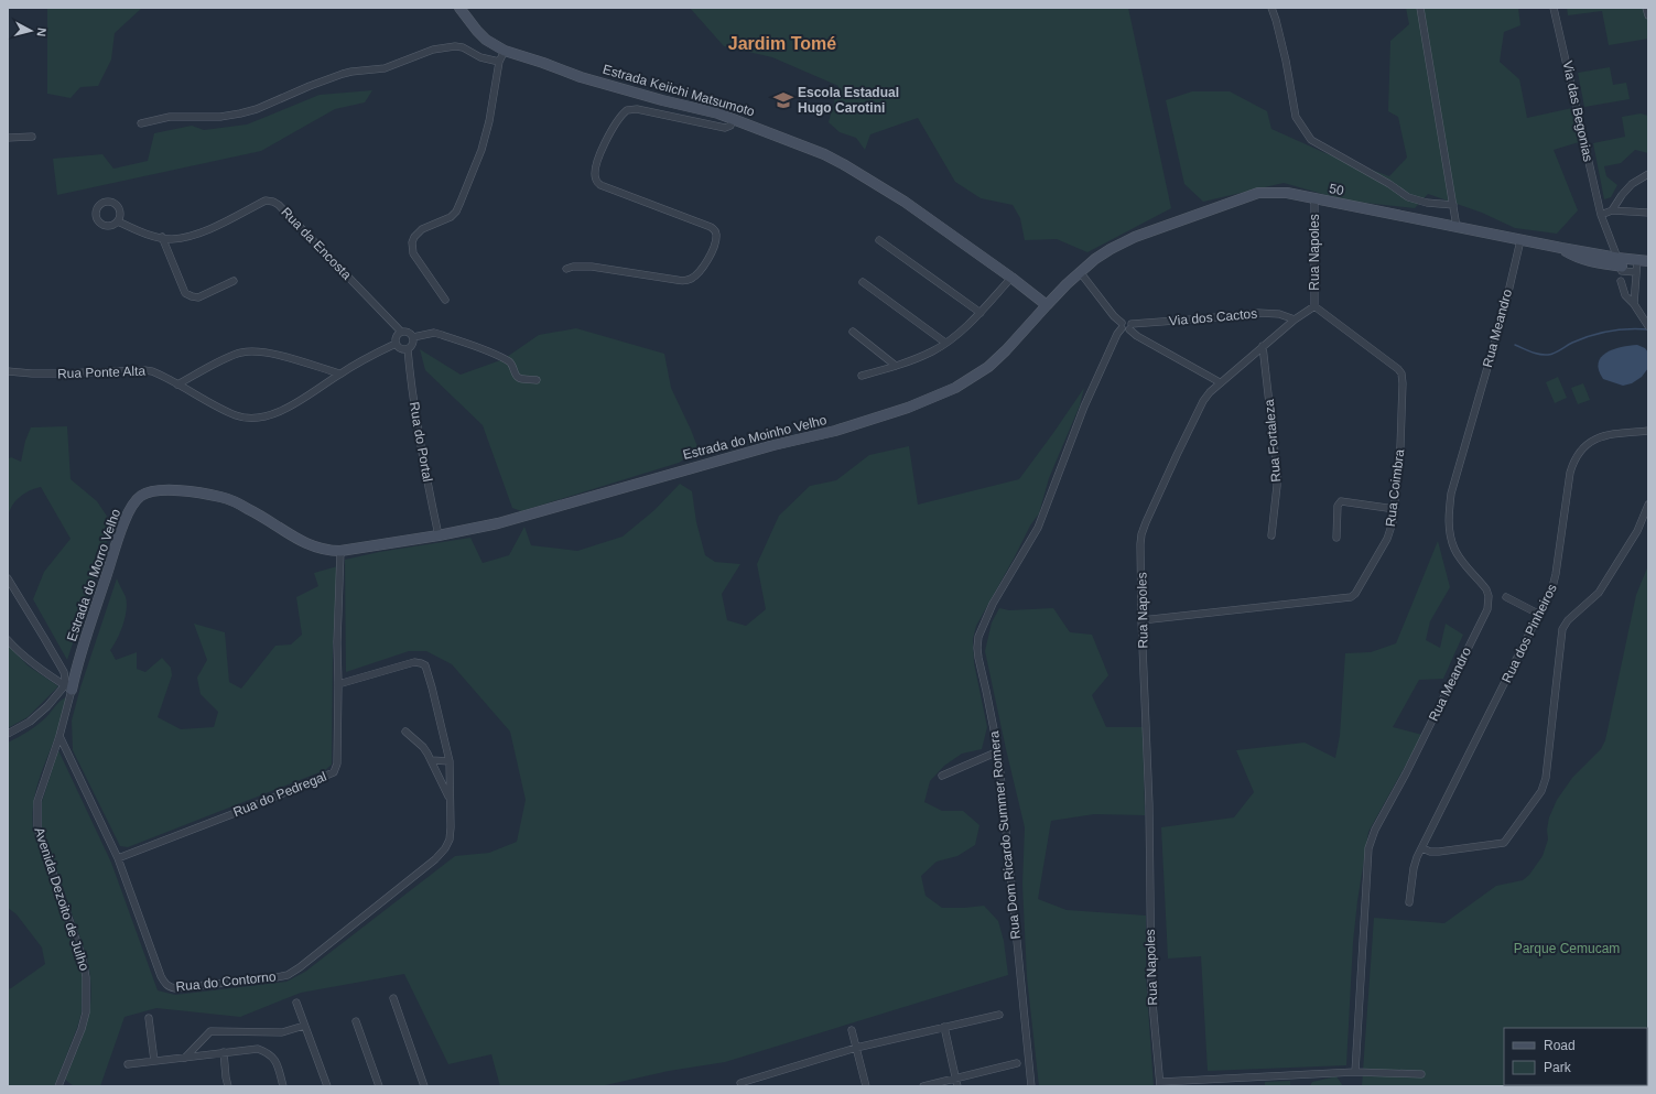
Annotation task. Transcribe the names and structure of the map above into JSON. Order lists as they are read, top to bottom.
{
  "streets": {
    "main road": [
      "Estrada Keiichi Matsumoto",
      "50",
      "Estrada do Moinho Velho",
      "Estrada do Morro Velho"
    ],
    "street": [
      "Via das Begonias",
      "Rua da Encosta",
      "Rua Napoles",
      "Via dos Cactos",
      "Rua Meandro",
      "Rua Ponte Alta",
      "Rua Fortaleza",
      "Rua do Portal",
      "Rua Coimbra",
      "Rua dos Pinheiros",
      "Rua do Pedregal",
      "Rua Dom Ricardo Summer Romera",
      "Avenida Dezoito de Julho",
      "Rua do Contorno"
    ]
  },
  "crossings": [
    ["Estrada Keiichi Matsumoto", "50"],
    ["Estrada Keiichi Matsumoto", "Estrada do Moinho Velho"],
    ["Via das Begonias", "50"],
    ["50", "Rua Napoles"],
    ["50", "Rua Meandro"],
    ["50", "Estrada do Moinho Velho"],
    ["Rua da Encosta", "Rua Ponte Alta"],
    ["Rua da Encosta", "Rua do Portal"],
    ["Rua Napoles", "Via dos Cactos"],
    ["Rua Napoles", "Rua Fortaleza"],
    ["Rua Napoles", "Rua Coimbra"],
    ["Via dos Cactos", "Rua Dom Ricardo Summer Romera"],
    ["Rua Ponte Alta", "Rua do Portal"],
    ["Estrada do Moinho Velho", "Rua do Portal"],
    ["Estrada do Moinho Velho", "Estrada do Morro Velho"],
    ["Rua do Portal", "Estrada do Morro Velho"],
    ["Estrada do Morro Velho", "Rua do Pedregal"],
    ["Rua do Pedregal", "Rua do Contorno"],
    ["Avenida Dezoito de Julho", "Rua do Contorno"]
  ],
  "districts": ["Jardim Tomé"],
  "parks": ["Parque Cemucam"],
  "places": {
    "school or university": ["Escola Estadual Hugo Carotini"]
  },
  "legend": ["Road", "Park"],
  "north": "right"
}
